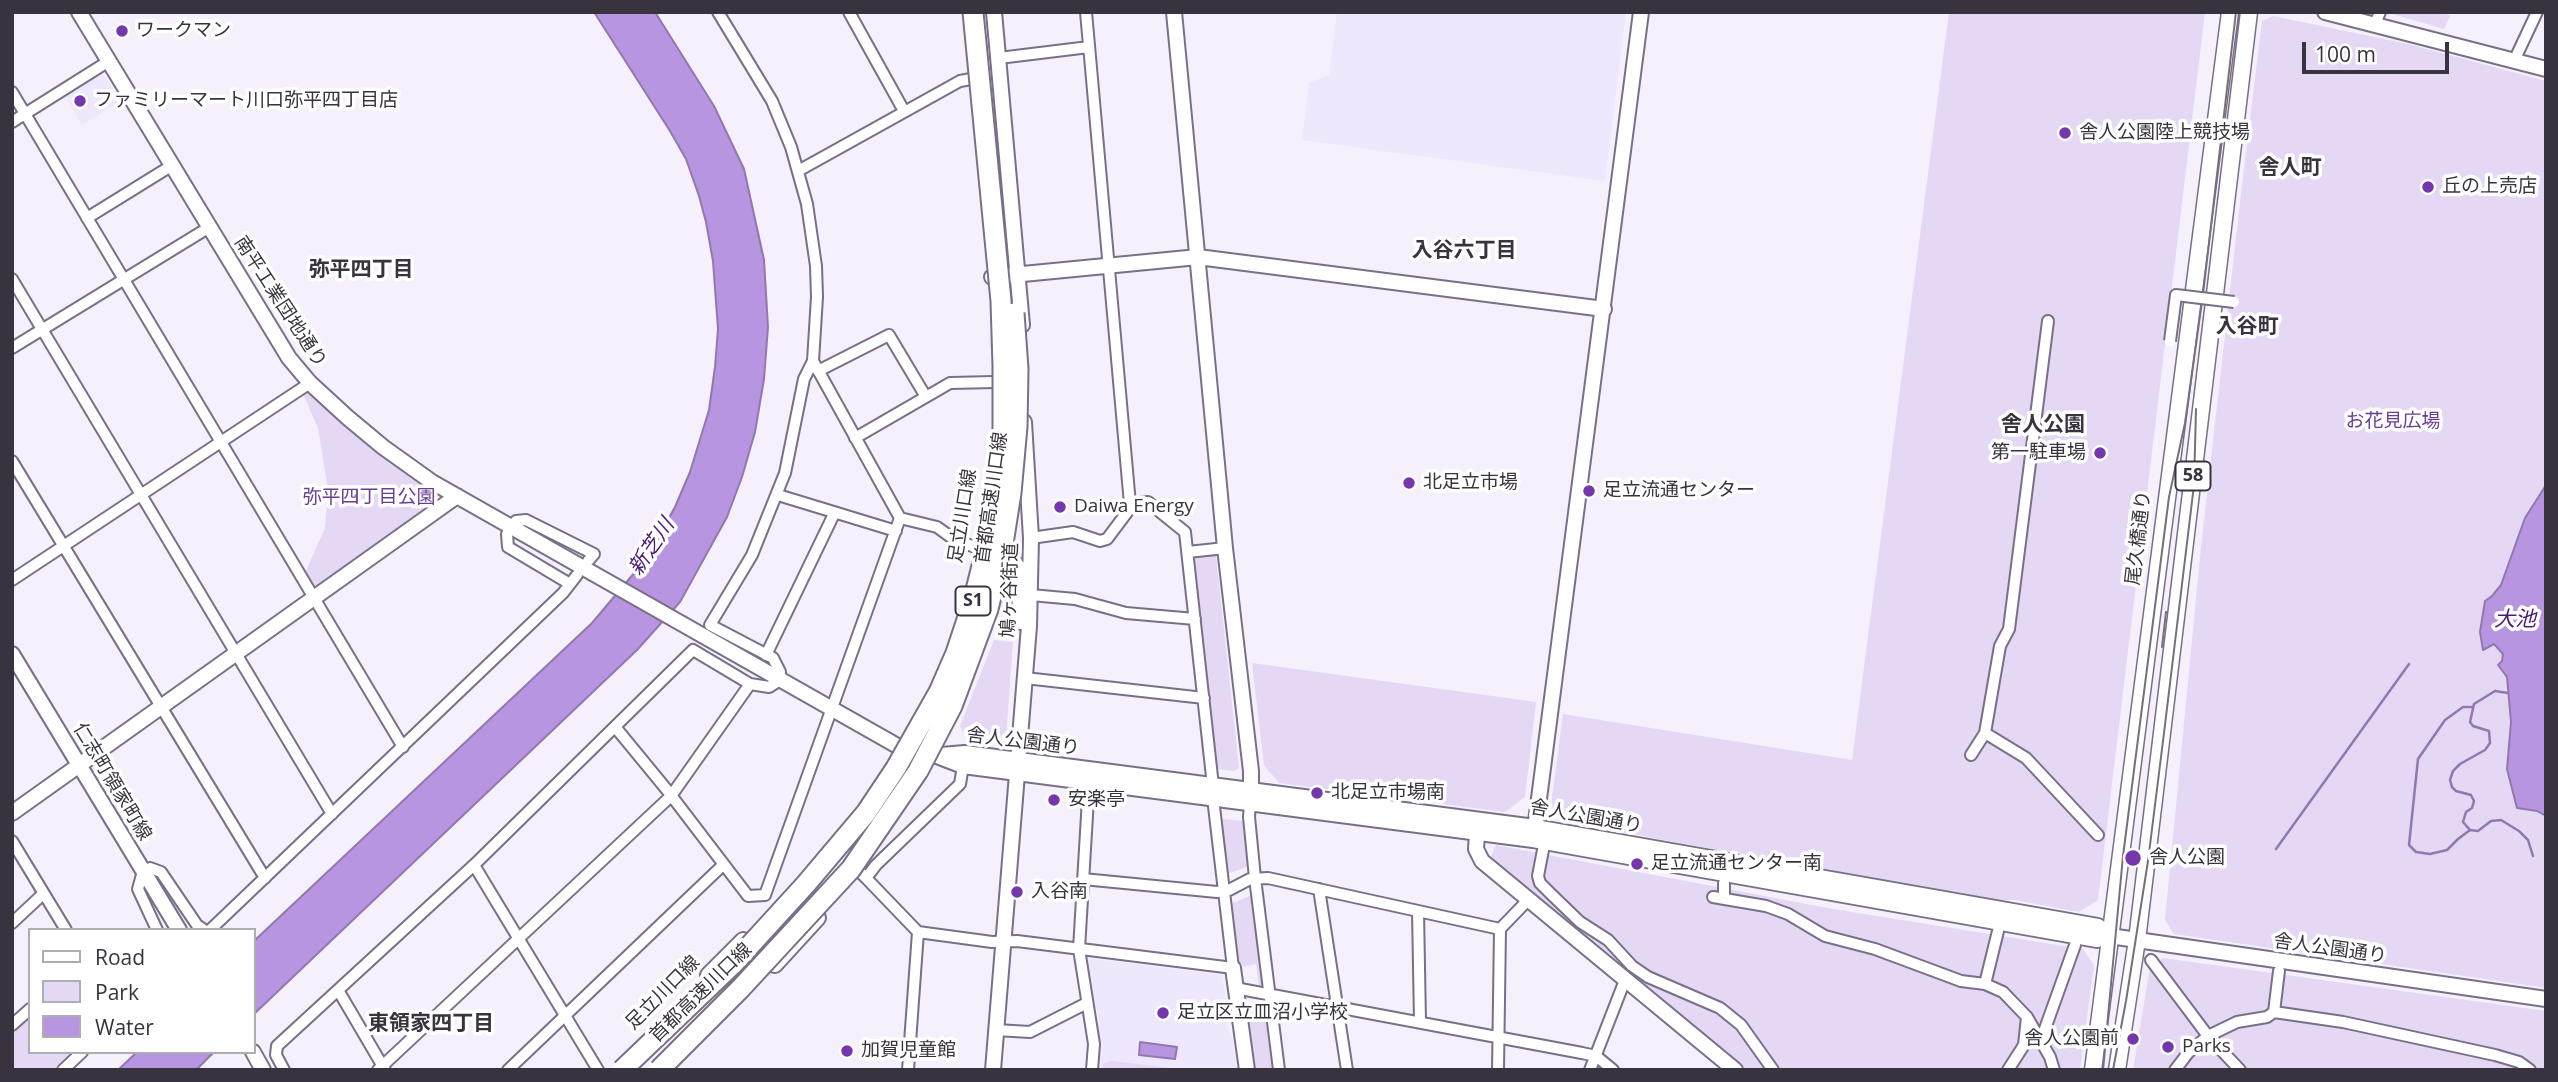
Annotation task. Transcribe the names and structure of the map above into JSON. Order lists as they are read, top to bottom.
{
  "streets": {
    "highway": ["首都高速川口線", "S1"],
    "main road": ["58", "尾久橋通り"],
    "street": [
      "南平工業団地通り",
      "足立川口線",
      "鳩ヶ谷街道",
      "舎人公園通り",
      "仁志町領家町線"
    ]
  },
  "crossings": [
    ["58", "舎人公園通り"],
    ["足立川口線", "鳩ヶ谷街道"],
    ["尾久橋通り", "舎人公園通り"],
    ["鳩ヶ谷街道", "舎人公園通り"]
  ],
  "districts": [
    "舎人町",
    "入谷六丁目",
    "弥平四丁目",
    "入谷町",
    "舎人公園",
    "東領家四丁目"
  ],
  "water": ["新芝川", "大池"],
  "parks": ["お花見広場", "弥平四丁目公園"],
  "places": [
    "ワークマン",
    "ファミリーマート川口弥平四丁目店",
    "舎人公園陸上競技場",
    "丘の上売店",
    "第一駐車場",
    "北足立市場",
    "足立流通センター",
    "Daiwa Energy",
    "北足立市場南",
    "安楽亭",
    "舎人公園",
    "足立流通センター南",
    "入谷南",
    "足立区立皿沼小学校",
    "舎人公園前",
    "Parks",
    "加賀児童館"
  ],
  "legend": ["Road", "Park", "Water"],
  "scale_bar": "100 m"
}
